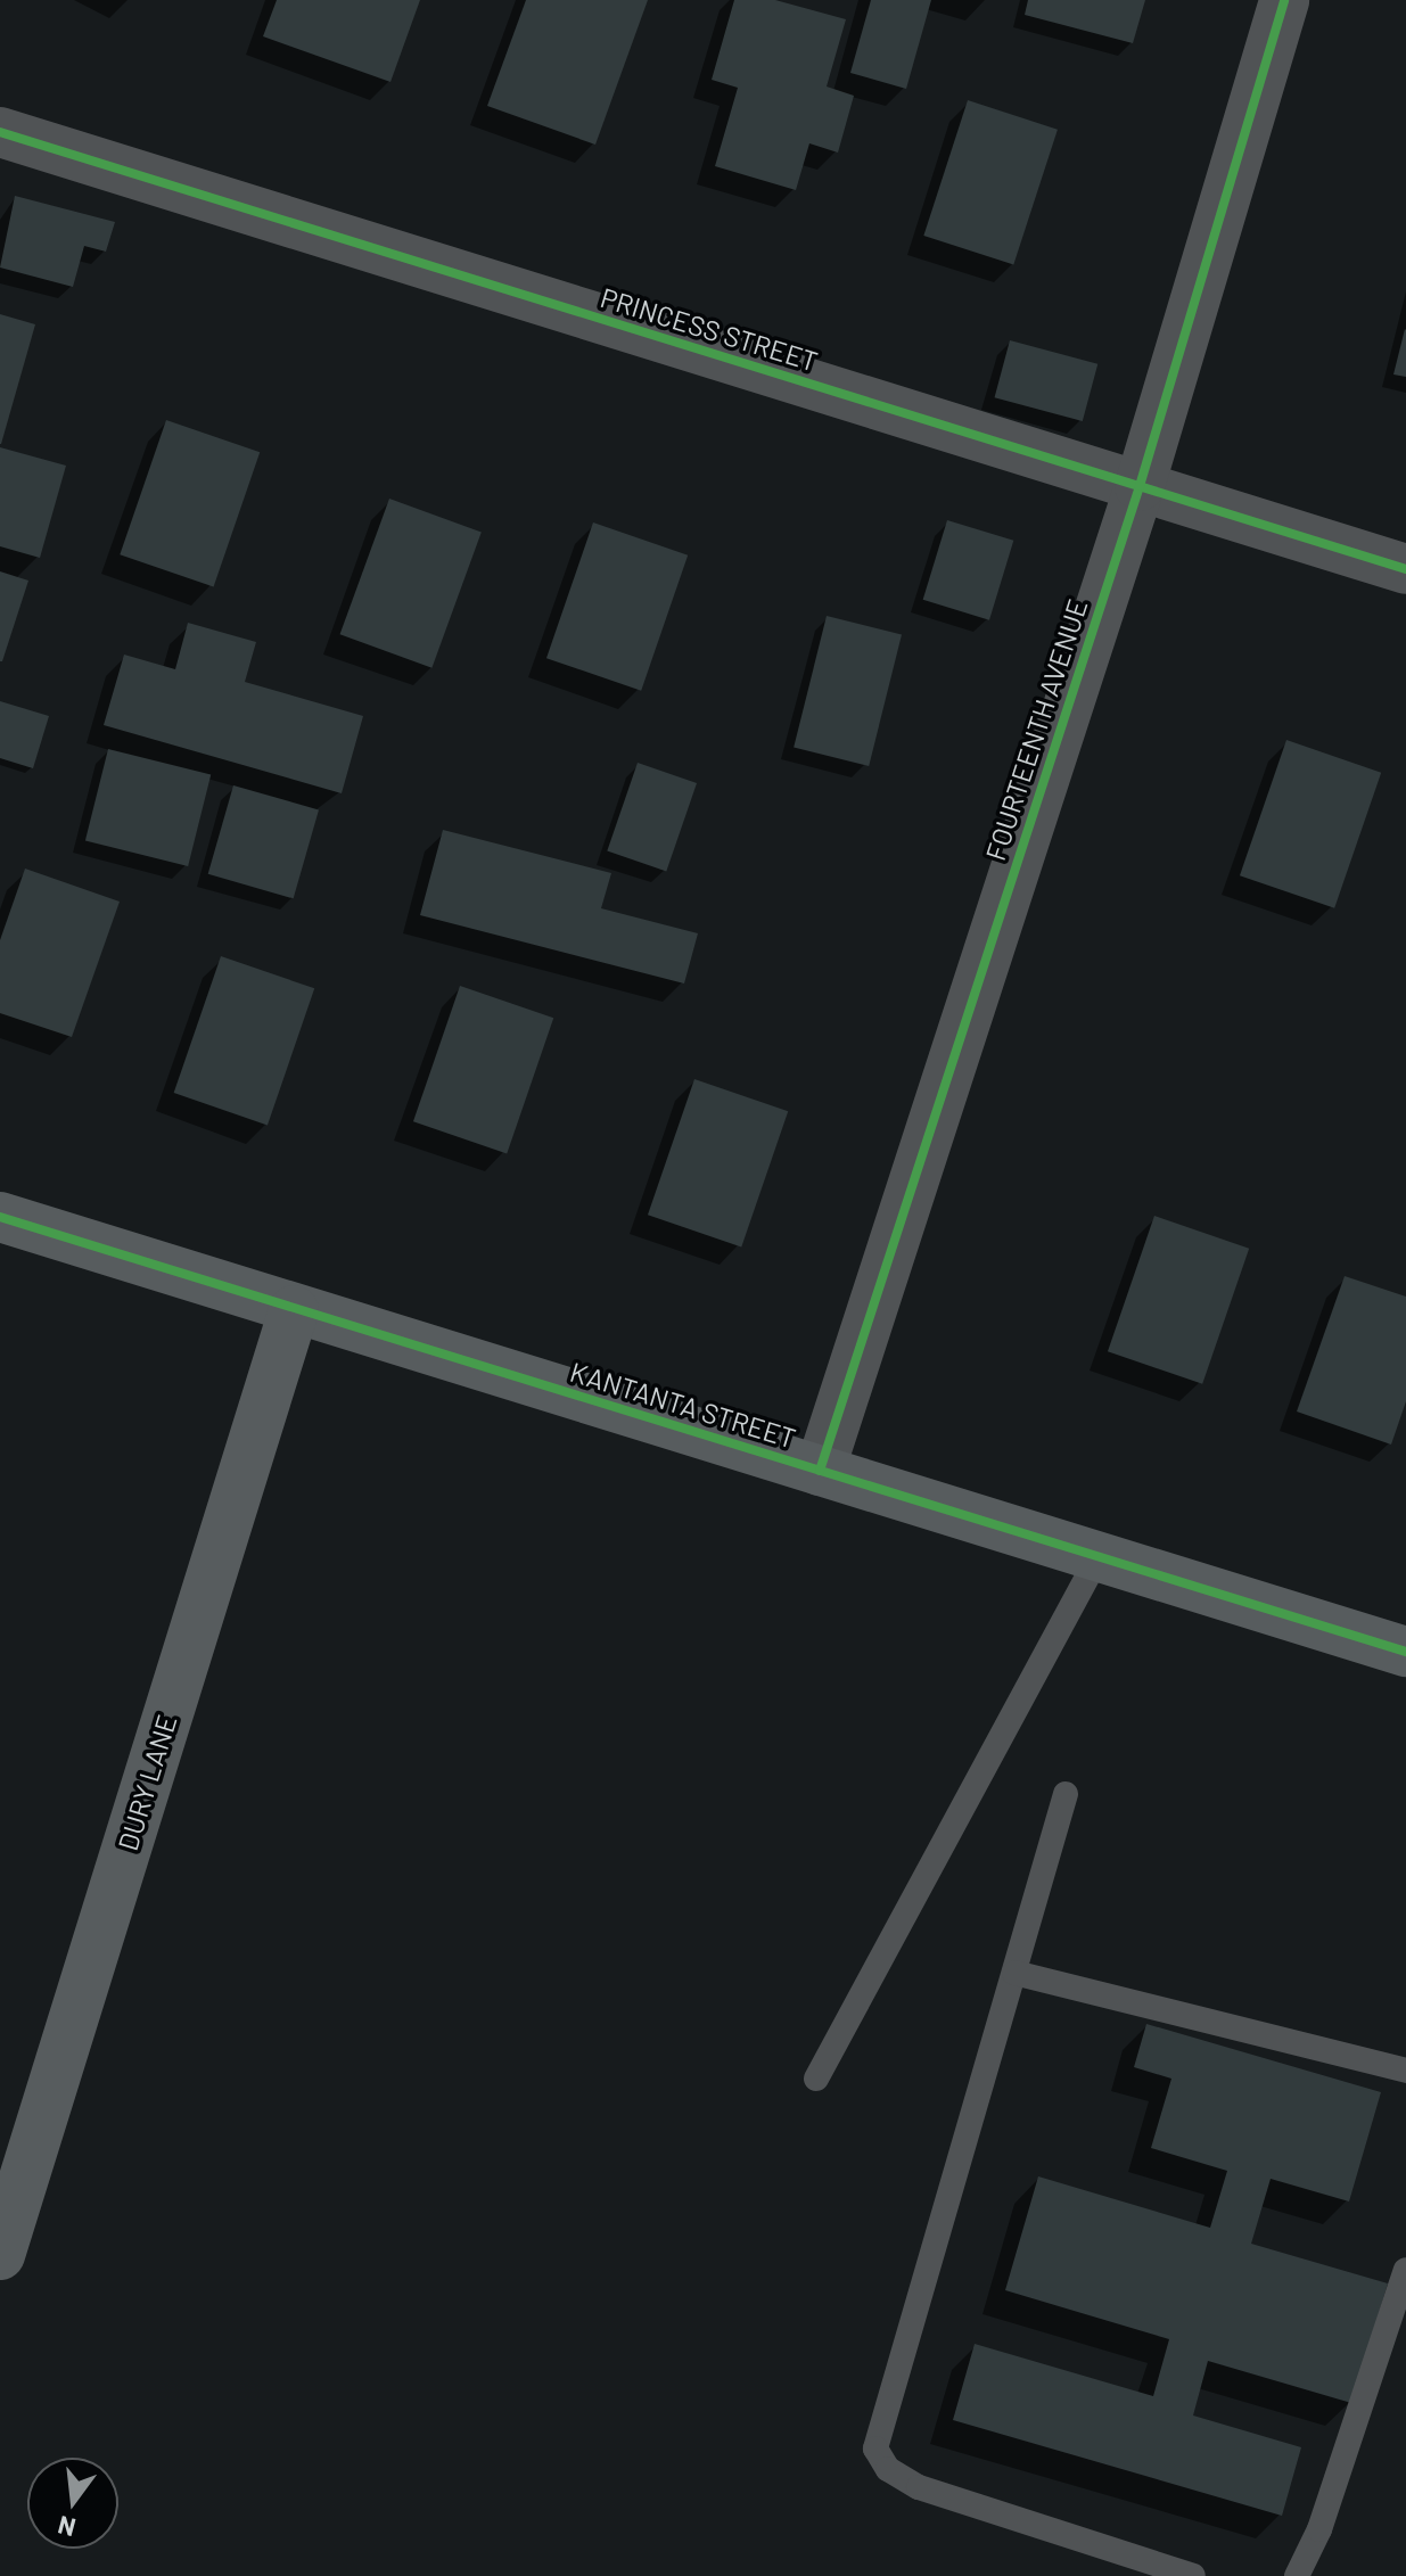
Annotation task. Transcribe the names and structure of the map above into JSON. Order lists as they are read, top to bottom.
{
  "streets": {
    "street": [
      "PRINCESS STREET",
      "FOURTEENTH AVENUE",
      "KANTANTA STREET",
      "DURY LANE"
    ]
  },
  "crossings": [
    ["PRINCESS STREET", "FOURTEENTH AVENUE"],
    ["FOURTEENTH AVENUE", "KANTANTA STREET"],
    ["KANTANTA STREET", "DURY LANE"]
  ],
  "north": "bottom"
}
